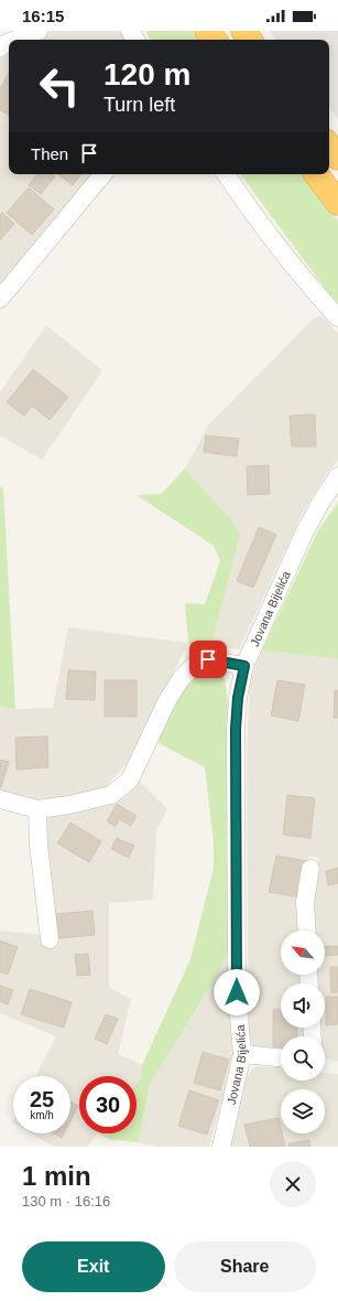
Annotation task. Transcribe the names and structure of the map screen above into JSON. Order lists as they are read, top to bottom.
{
  "streets": {
    "street": ["Jovana Bijelića"]
  },
  "north": "top left",
  "page": {
    "status": "16:15",
    "turn": ["120 m", "Turn left"],
    "then": "Then",
    "speed": "25 km/h",
    "limit": "30",
    "heading": ["1 min", "130 m · 16:16"],
    "buttons": ["Exit", "Share"]
  }
}
